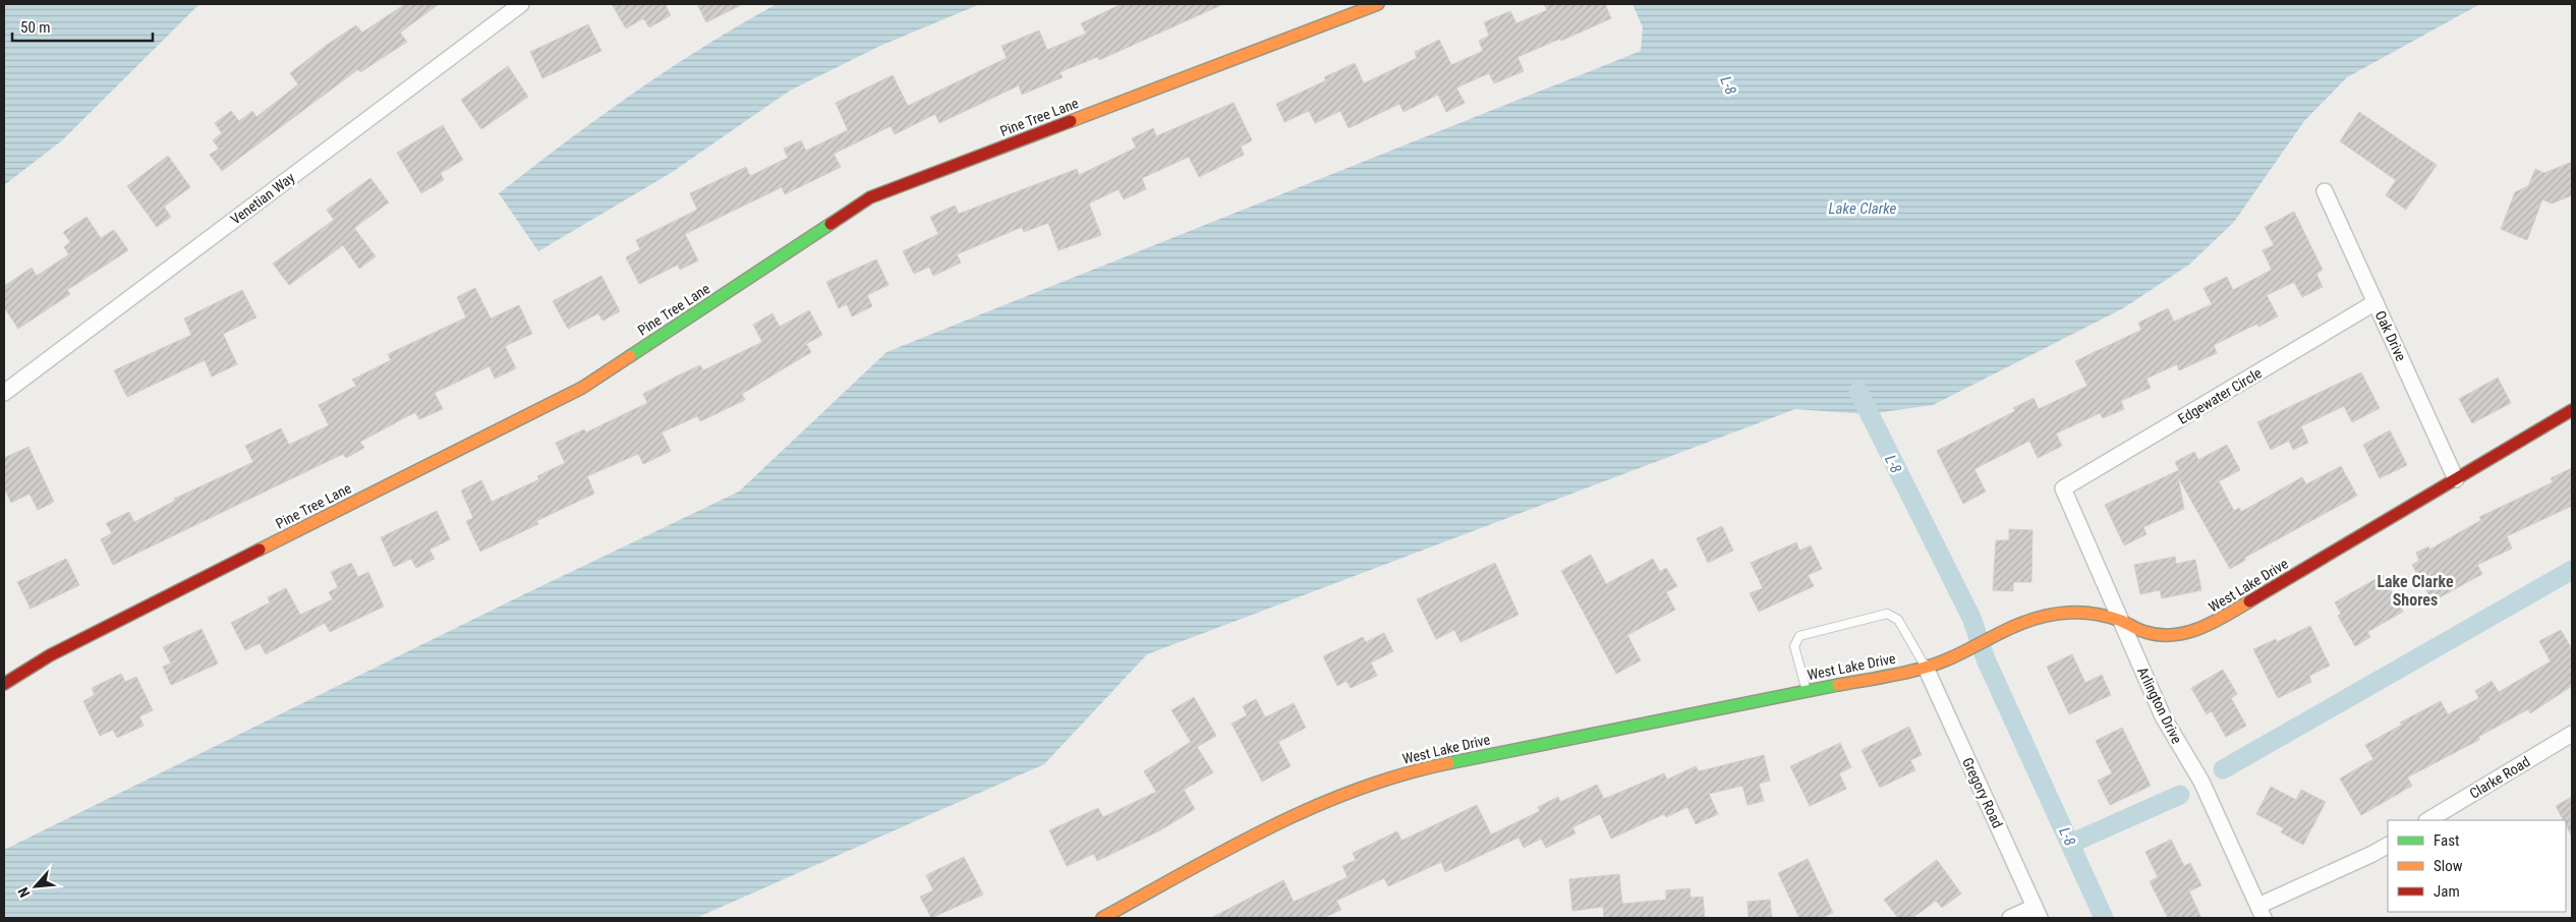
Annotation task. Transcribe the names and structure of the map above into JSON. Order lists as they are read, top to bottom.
{
  "streets": {
    "street": [
      "Pine Tree Lane",
      "Venetian Way",
      "Oak Drive",
      "Edgewater Circle",
      "West Lake Drive",
      "Arlington Drive",
      "Clarke Road",
      "Gregory Road"
    ]
  },
  "crossings": [
    ["Oak Drive", "Edgewater Circle"],
    ["Oak Drive", "West Lake Drive"],
    ["Edgewater Circle", "Arlington Drive"],
    ["West Lake Drive", "Arlington Drive"],
    ["West Lake Drive", "Gregory Road"]
  ],
  "districts": ["Lake Clarke Shores"],
  "water": ["L-8", "Lake Clarke"],
  "legend": ["Fast", "Slow", "Jam"],
  "scale_bar": "50 m",
  "north": "bottom left"
}
